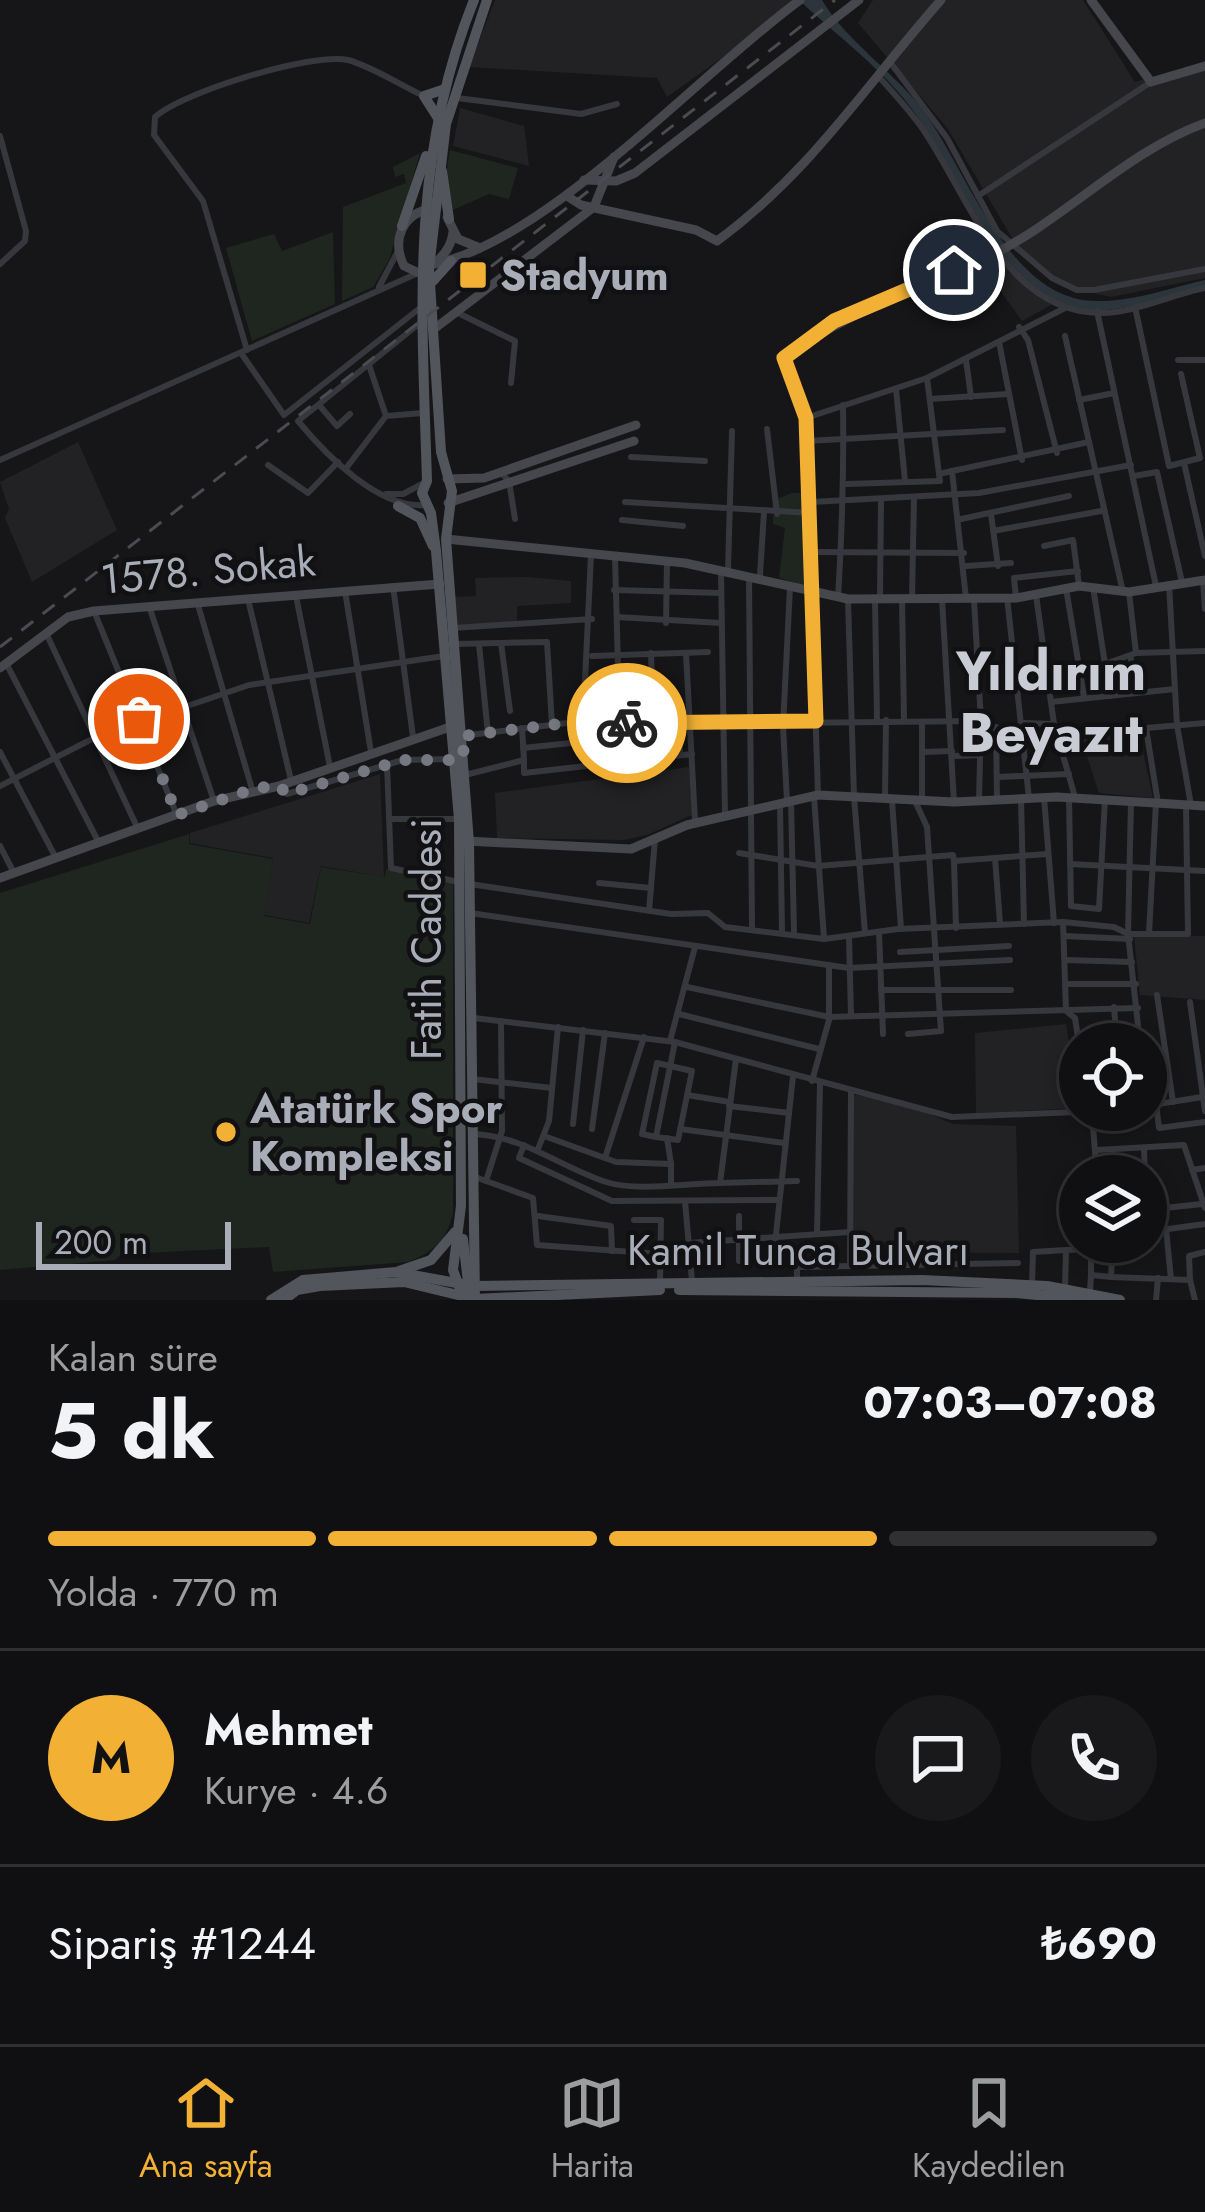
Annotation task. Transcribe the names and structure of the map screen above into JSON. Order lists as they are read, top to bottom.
{
  "streets": {
    "main road": ["1578. Sokak", "Fatih Caddesi", "Kamil Tunca Bulvarı"]
  },
  "crossings": [
    ["1578. Sokak", "Fatih Caddesi"],
    ["Fatih Caddesi", "Kamil Tunca Bulvarı"]
  ],
  "districts": ["Yıldırım Beyazıt"],
  "places": {
    "transit": ["Stadyum"],
    "other": ["Atatürk Spor Kompleksi"]
  },
  "scale_bar": "200 m",
  "page": {
    "scale": "200 m",
    "heading": ["5 dk", "Kalan süre", "07:03–07:08"],
    "panel": [
      "Mehmet",
      "Kurye · 4.6",
      "Sipariş #1244",
      "₺690"
    ],
    "bar": "Yolda · 770 m",
    "round": "M",
    "tabs": ["Ana sayfa", "Harita", "Kaydedilen"]
  }
}
